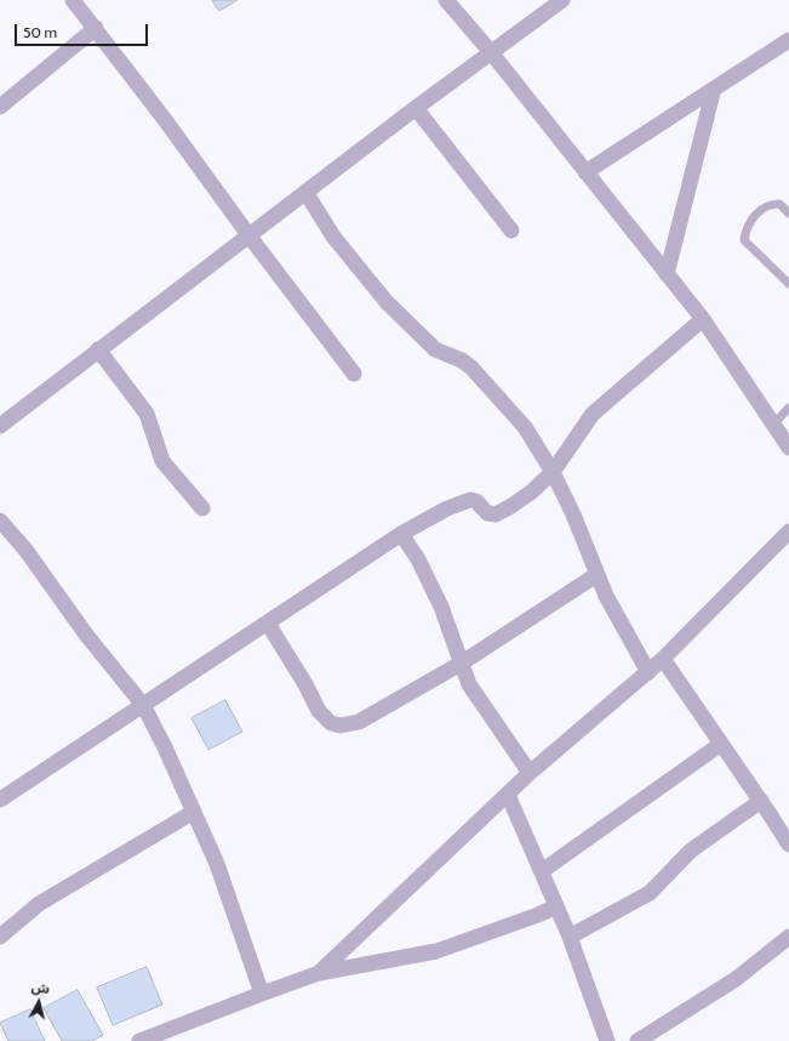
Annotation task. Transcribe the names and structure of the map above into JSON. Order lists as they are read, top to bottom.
{
  "scale_bar": "50 m",
  "north": "top"
}
